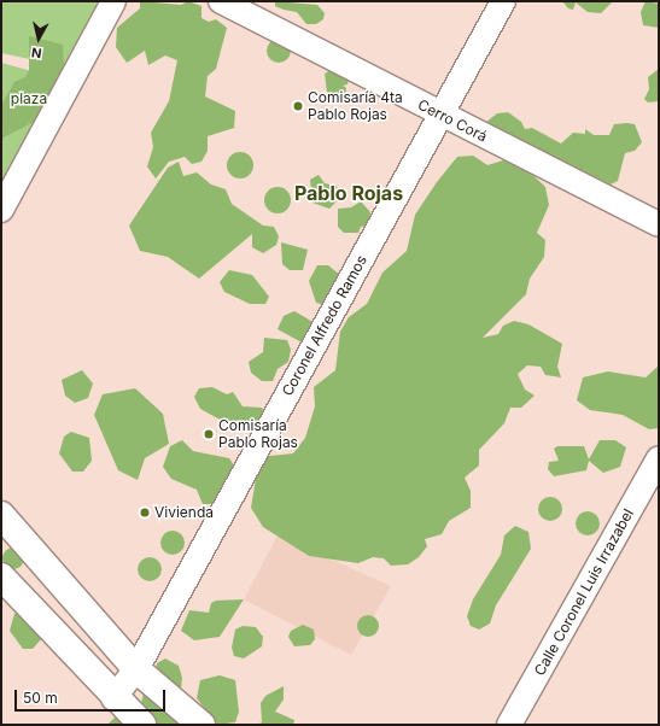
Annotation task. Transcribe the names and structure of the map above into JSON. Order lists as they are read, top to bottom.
{
  "streets": {
    "street": ["Cerro Corá", "Coronel Alfredo Ramos", "Calle Coronel Luis Irrazabel"]
  },
  "crossings": [
    ["Cerro Corá", "Coronel Alfredo Ramos"]
  ],
  "districts": ["Pablo Rojas"],
  "parks": ["plaza"],
  "places": ["Comisaría 4ta Pablo Rojas", "Comisaría Pablo Rojas", "Vivienda"],
  "scale_bar": "50 m",
  "north": "bottom"
}
